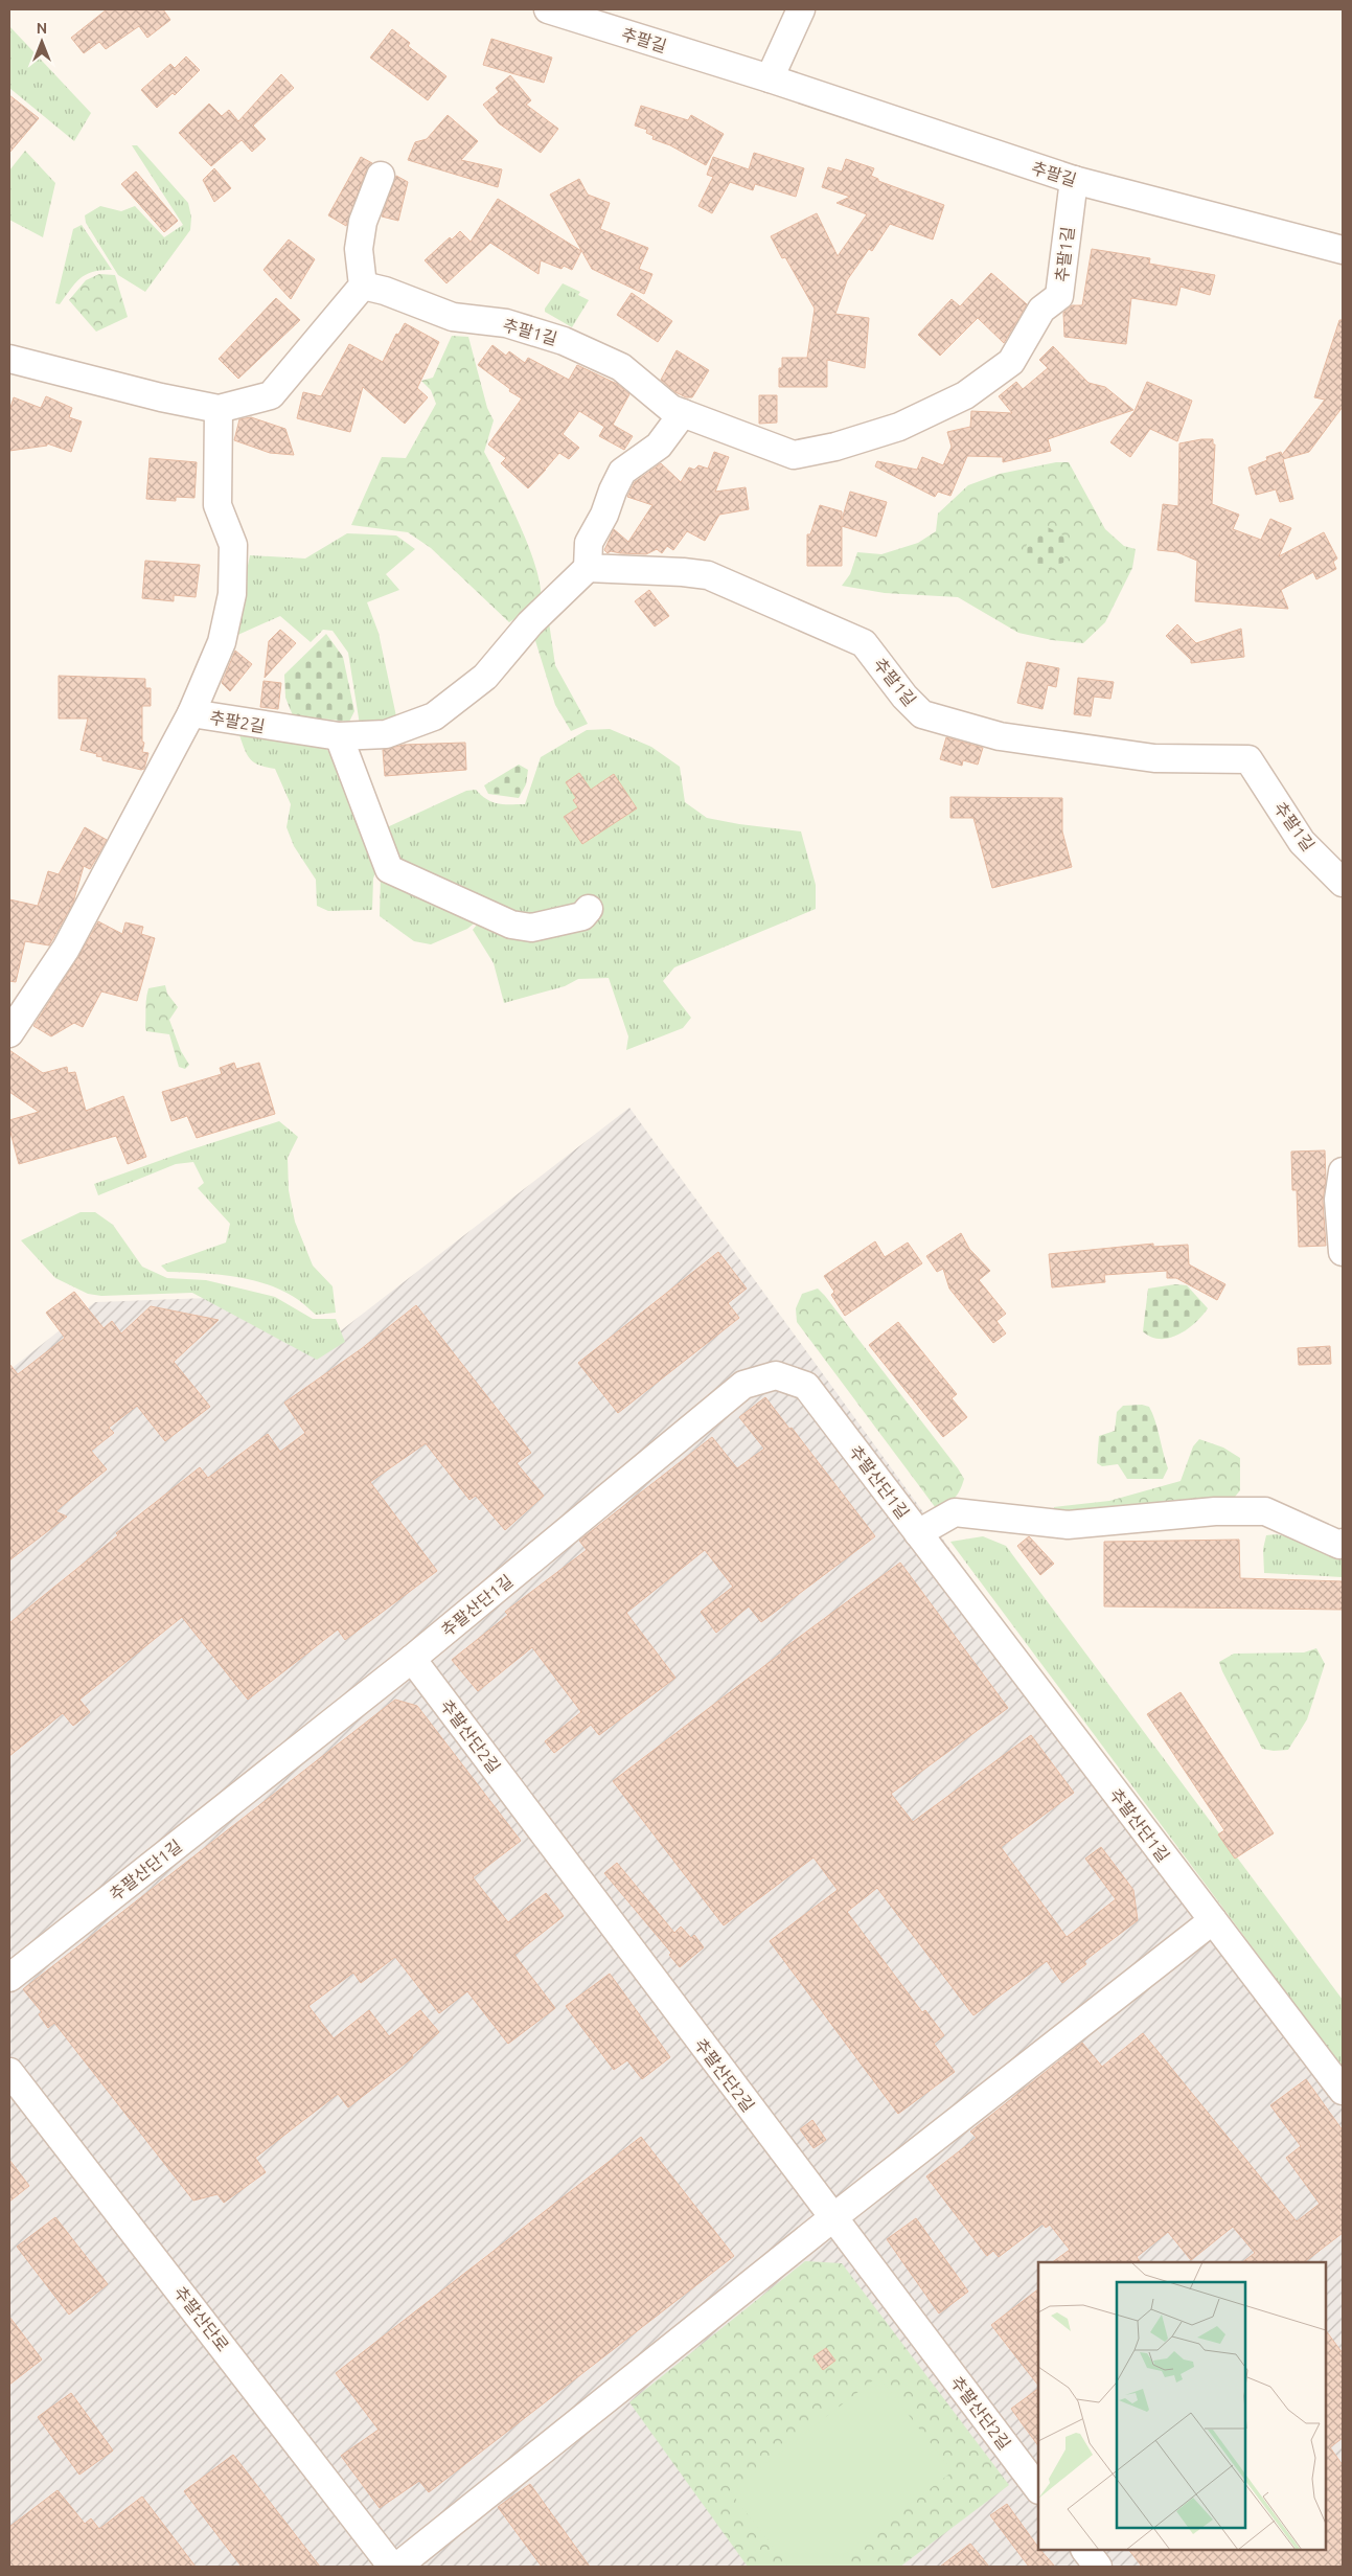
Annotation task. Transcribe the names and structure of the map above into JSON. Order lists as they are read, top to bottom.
{
  "streets": {
    "street": [
      "추팔길",
      "추팔1길",
      "추팔2길",
      "추팔산단1길",
      "추팔산단2길",
      "추팔산단로"
    ]
  },
  "crossings": [
    ["추팔길", "추팔1길"],
    ["추팔1길", "추팔2길"],
    ["추팔산단1길", "추팔산단2길"]
  ],
  "north": "top"
}
